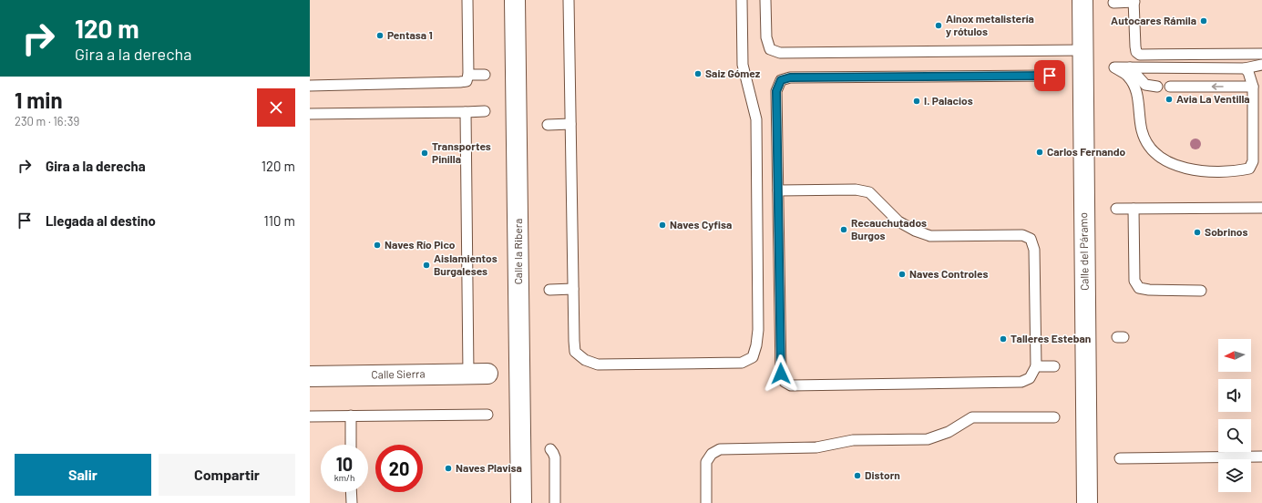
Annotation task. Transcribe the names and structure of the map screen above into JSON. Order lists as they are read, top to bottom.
{
  "streets": {
    "street": ["Calle la Ribera", "Calle del Páramo", "Calle Sierra"]
  },
  "places": [
    "Autocares Rámila",
    "Ainox metalistería y rótulos",
    "Pentasa 1",
    "Saiz Gómez",
    "Avia La Ventilla",
    "I. Palacios",
    "Carlos Fernando",
    "Transportes Pinilla",
    "Naves Cyfisa",
    "Recauchutados Burgos",
    "Sobrinos",
    "Naves Río Pico",
    "Aislamientos Burgaleses",
    "Naves Controles",
    "Talleres Esteban",
    "Naves Plavisa",
    "Distorn"
  ],
  "north": "left",
  "page": {
    "turn": ["120 m", "Gira a la derecha"],
    "heading": ["1 min", "230 m · 16:39"],
    "list": [
      {
        "name": "Gira a la derecha",
        "value": "120 m"
      },
      {
        "name": "Llegada al destino",
        "value": "110 m"
      }
    ],
    "speed": "10 km/h",
    "limit": "20",
    "buttons": ["Salir", "Compartir"]
  }
}
